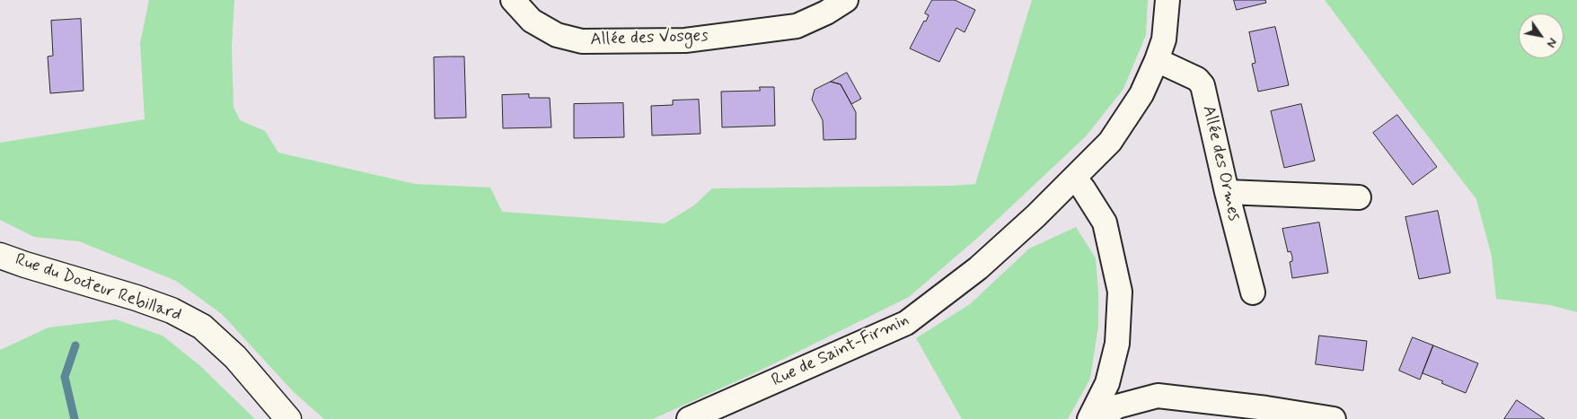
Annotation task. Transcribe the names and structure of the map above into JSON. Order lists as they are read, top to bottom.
{
  "streets": {
    "main road": ["Rue du Docteur Rebillard"],
    "street": ["Allée des Vosges", "Allée des Ormes", "Rue de Saint-Firmin"]
  },
  "crossings": [
    ["Allée des Ormes", "Rue de Saint-Firmin"]
  ],
  "north": "bottom right"
}
